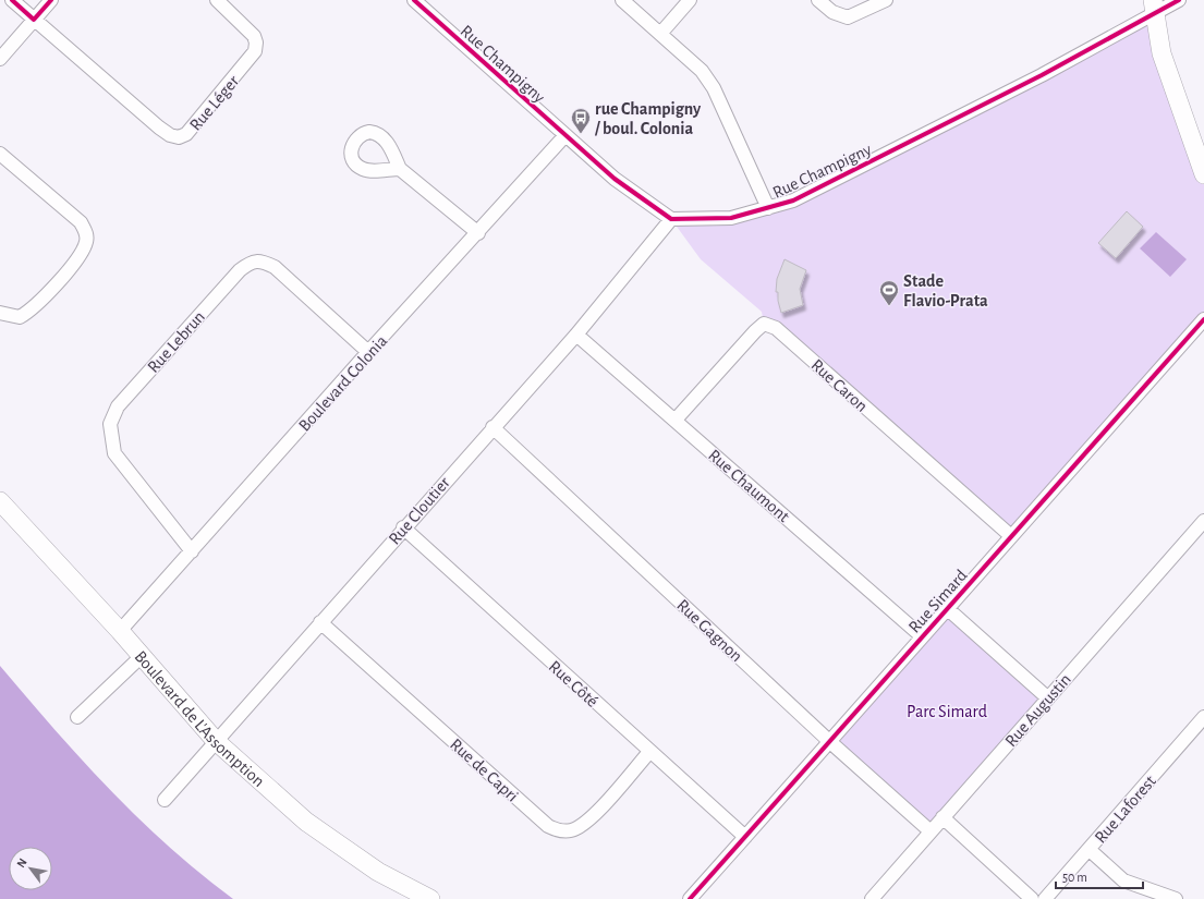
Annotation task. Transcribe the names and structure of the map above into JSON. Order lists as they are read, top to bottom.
{
  "streets": {
    "street": [
      "Rue Champigny",
      "Rue Léger",
      "Rue Lebrun",
      "Boulevard Colonia",
      "Rue Caron",
      "Rue Chaumont",
      "Rue Cloutier",
      "Rue Simard",
      "Rue Gagnon",
      "Rue Côté",
      "Rue Augustin",
      "Boulevard de L'Assomption",
      "Rue de Capri",
      "Rue Laforest"
    ]
  },
  "crossings": [
    ["Rue Champigny", "Boulevard Colonia"],
    ["Rue Champigny", "Rue Cloutier"],
    ["Rue Lebrun", "Boulevard Colonia"],
    ["Boulevard Colonia", "Boulevard de L'Assomption"],
    ["Rue Caron", "Rue Chaumont"],
    ["Rue Caron", "Rue Simard"],
    ["Rue Chaumont", "Rue Cloutier"],
    ["Rue Chaumont", "Rue Simard"],
    ["Rue Cloutier", "Rue Gagnon"],
    ["Rue Cloutier", "Rue Côté"],
    ["Rue Cloutier", "Boulevard de L'Assomption"],
    ["Rue Cloutier", "Rue de Capri"],
    ["Rue Simard", "Rue Gagnon"],
    ["Rue Simard", "Rue Côté"],
    ["Rue Gagnon", "Rue Augustin"],
    ["Rue Côté", "Rue de Capri"]
  ],
  "parks": ["Parc Simard"],
  "places": {
    "bus stop": ["rue Champigny / boul. Colonia"],
    "sports": ["Stade Flavio-Prata"]
  },
  "scale_bar": "50 m",
  "north": "top left"
}
